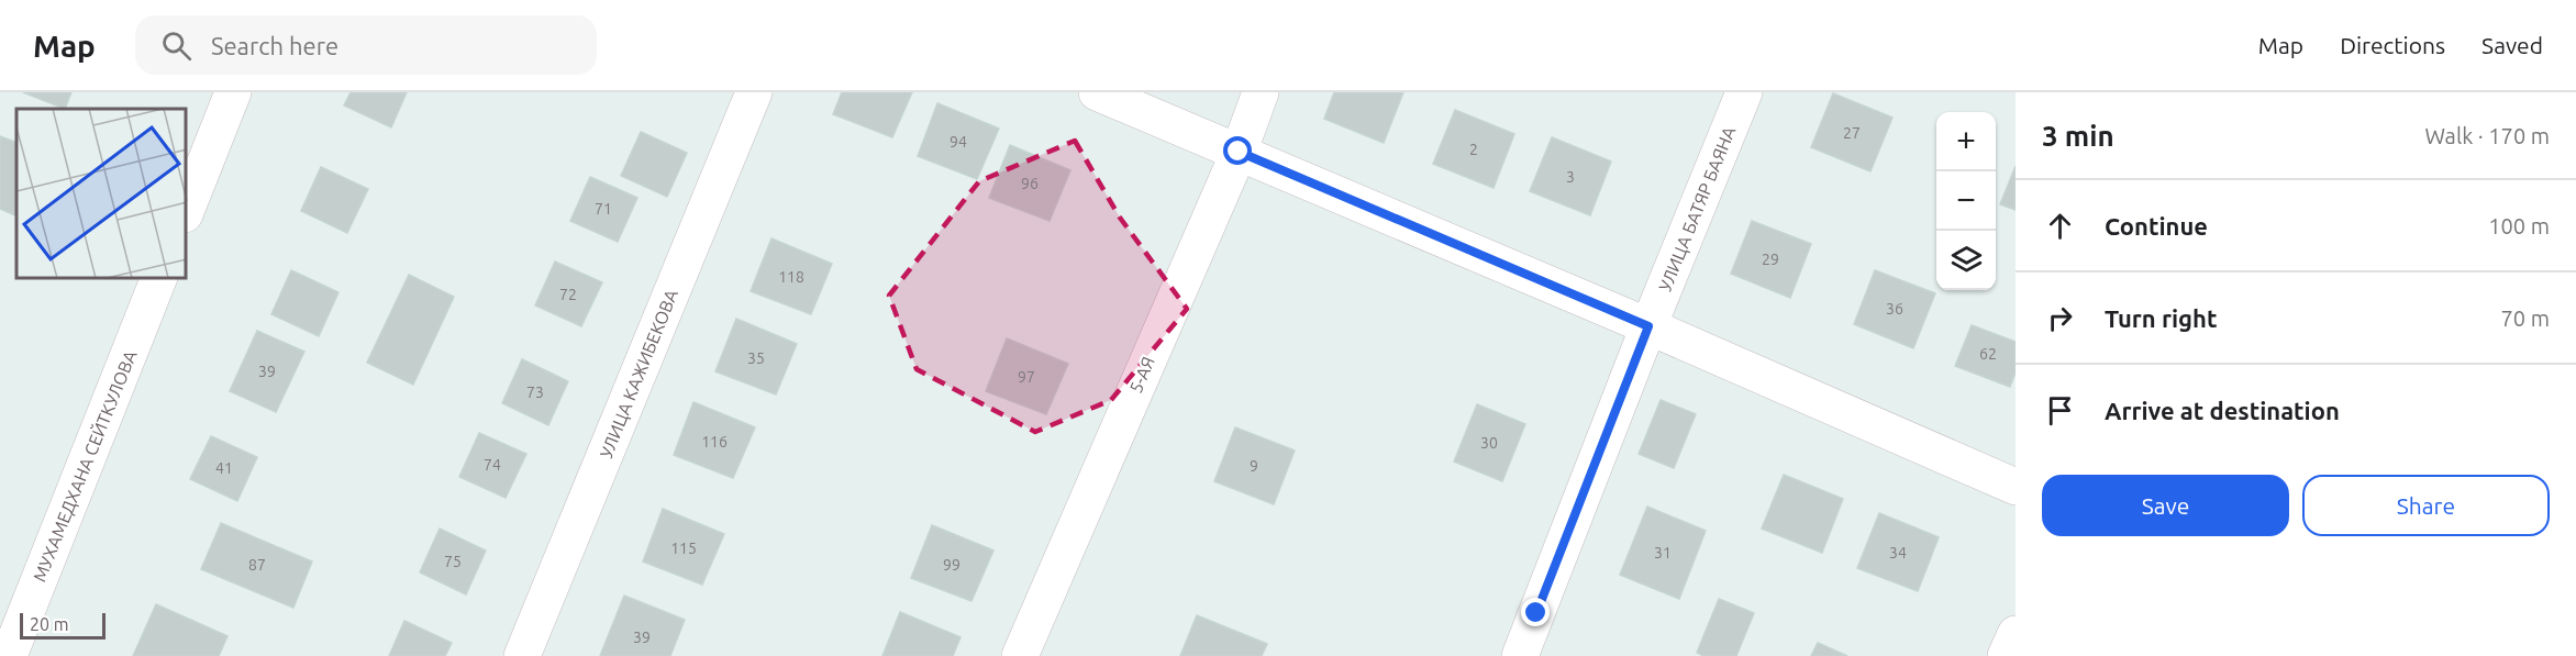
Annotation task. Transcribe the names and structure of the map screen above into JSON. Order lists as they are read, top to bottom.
{
  "streets": {
    "street": [
      "УЛИЦА БАТЯР БАЯНА",
      "УЛИЦА КАЖИБЕКОВА",
      "5-АЯ",
      "МУХАМЕДХАНА СЕЙТКУЛОВА"
    ]
  },
  "house_numbers": [
    "27",
    "94",
    "2",
    "3",
    "96",
    "71",
    "29",
    "118",
    "72",
    "36",
    "62",
    "35",
    "39",
    "97",
    "73",
    "116",
    "30",
    "74",
    "9",
    "41",
    "115",
    "31",
    "34",
    "75",
    "87",
    "99",
    "39"
  ],
  "scale_bar": "20 m",
  "page": {
    "header": "Map",
    "search": "Search here",
    "nav": ["Map", "Directions", "Saved"],
    "heading": ["3 min", "Walk · 170 m"],
    "map_buttons": ["+", "−"],
    "list": [
      ["Continue", "100 m"],
      ["Turn right", "70 m"],
      "Arrive at destination"
    ],
    "buttons": ["Save", "Share"],
    "scale": "20 m"
  }
}
